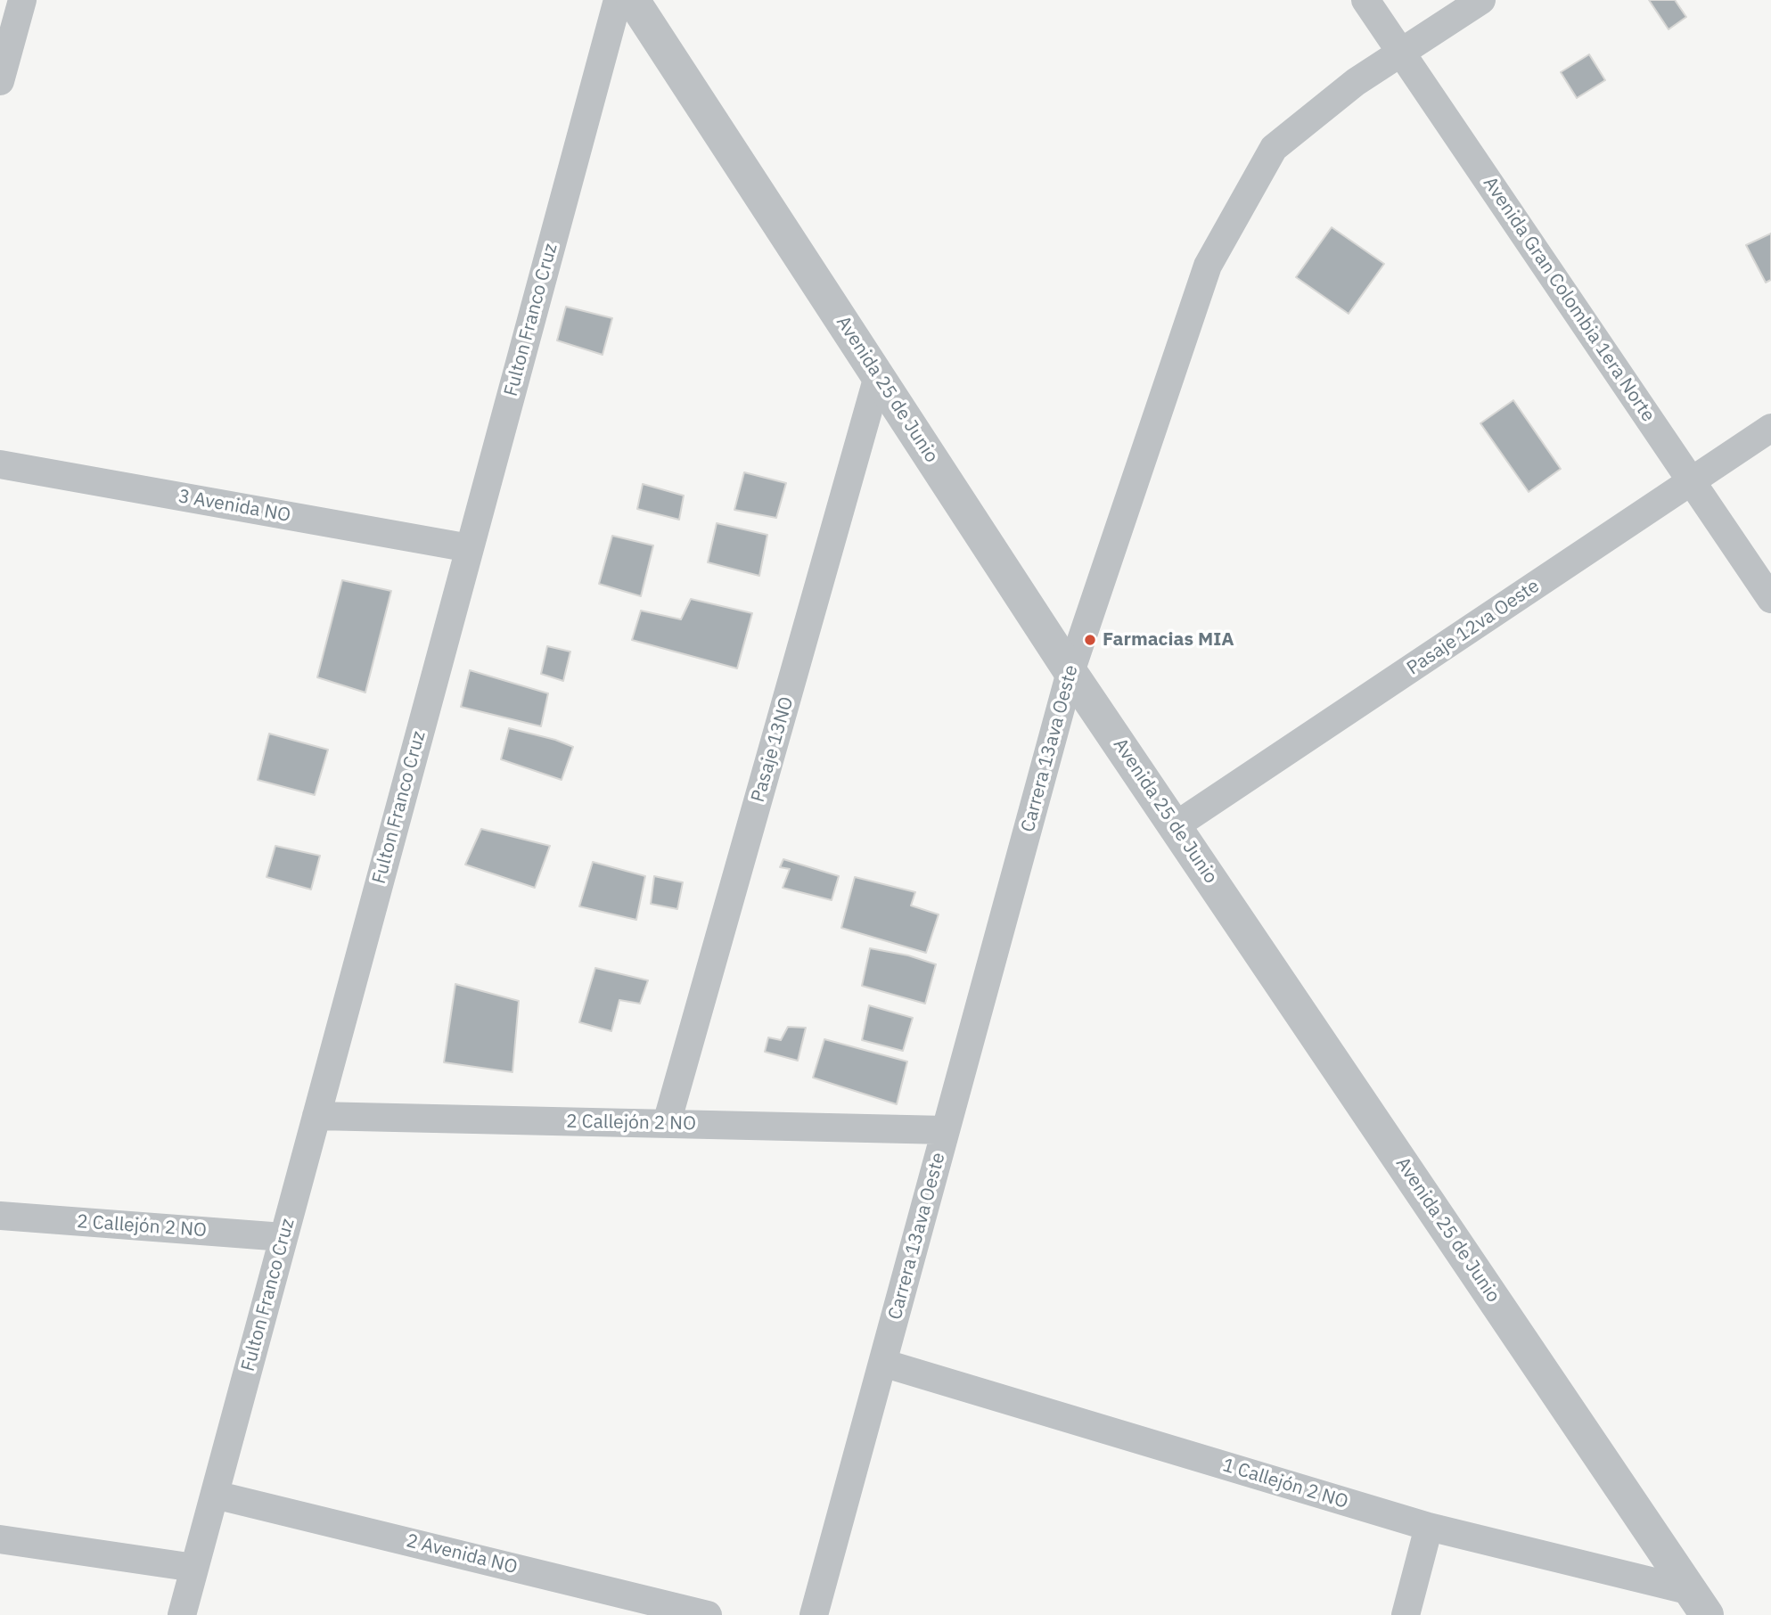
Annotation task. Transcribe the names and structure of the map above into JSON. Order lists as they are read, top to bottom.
{
  "streets": {
    "street": [
      "Avenida Gran Colombia 1era Norte",
      "Fulton Franco Cruz",
      "Avenida 25 de Junio",
      "3 Avenida NO",
      "Pasaje 12va Oeste",
      "Carrera 13ava Oeste",
      "Pasaje 13NO",
      "2 Callejón 2 NO",
      "1 Callejón 2 NO",
      "2 Avenida NO"
    ]
  },
  "crossings": [
    ["Avenida Gran Colombia 1era Norte", "Pasaje 12va Oeste"],
    ["Avenida Gran Colombia 1era Norte", "Carrera 13ava Oeste"],
    ["Fulton Franco Cruz", "3 Avenida NO"],
    ["Fulton Franco Cruz", "2 Callejón 2 NO"],
    ["Fulton Franco Cruz", "2 Avenida NO"],
    ["Avenida 25 de Junio", "Pasaje 12va Oeste"],
    ["Avenida 25 de Junio", "Carrera 13ava Oeste"],
    ["Avenida 25 de Junio", "Pasaje 13NO"],
    ["Avenida 25 de Junio", "1 Callejón 2 NO"],
    ["Carrera 13ava Oeste", "2 Callejón 2 NO"],
    ["Carrera 13ava Oeste", "1 Callejón 2 NO"],
    ["Pasaje 13NO", "2 Callejón 2 NO"]
  ],
  "places": ["Farmacias MIA"]
}
